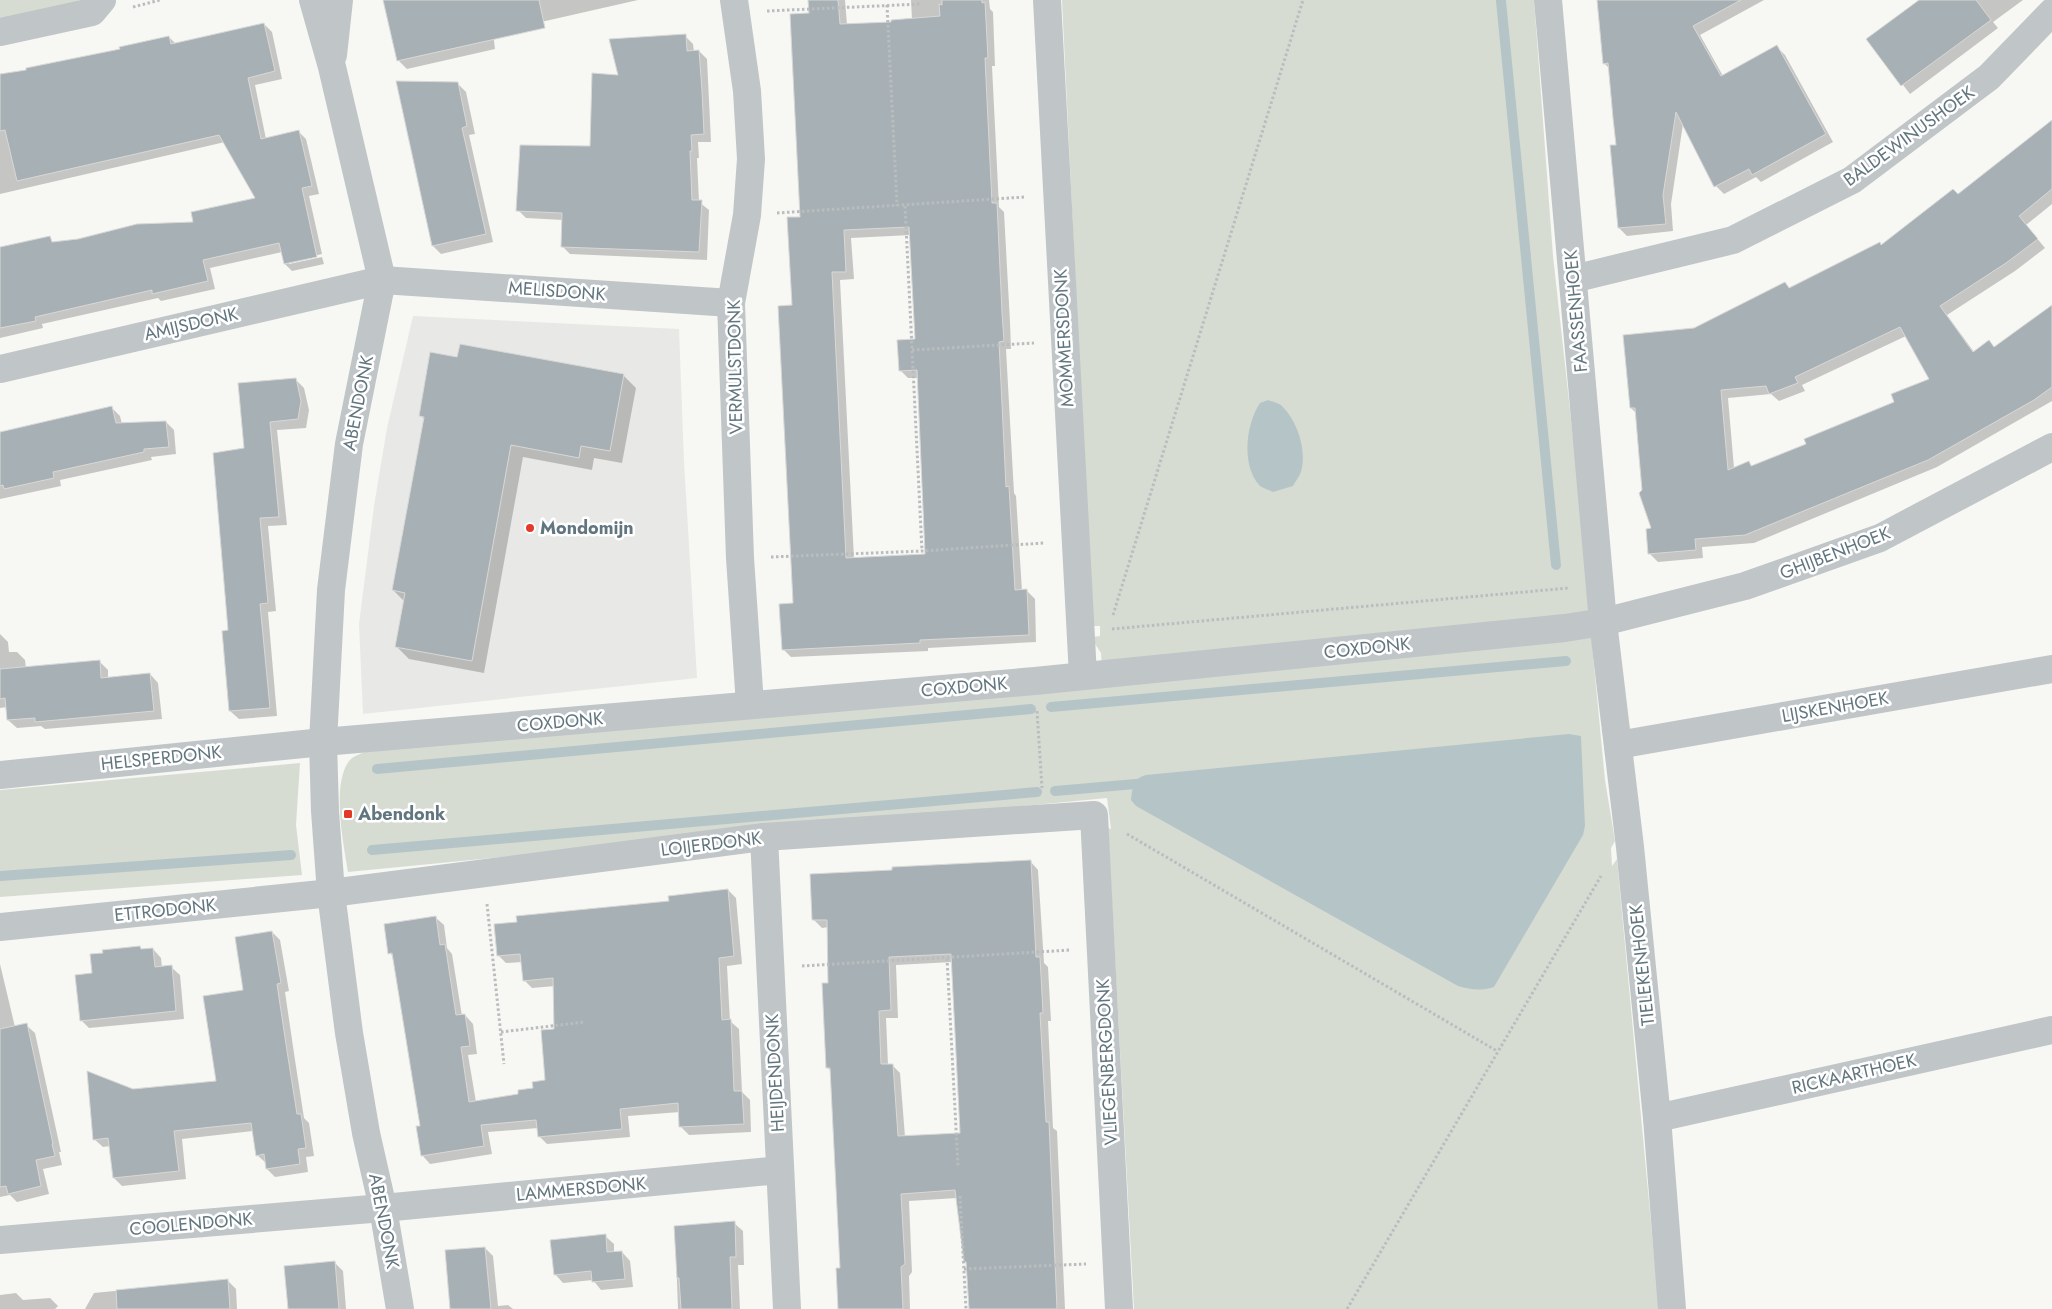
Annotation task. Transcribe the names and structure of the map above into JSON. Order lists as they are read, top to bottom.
{
  "streets": {
    "street": [
      "BALDEWINUSHOEK",
      "MELISDONK",
      "FAASSENHOEK",
      "AMIJSDONK",
      "MOMMERSDONK",
      "VERMULSTDONK",
      "ABENDONK",
      "GHIJBENHOEK",
      "COXDONK",
      "LIJSKENHOEK",
      "HELSPERDONK",
      "LOIJERDONK",
      "ETTRODONK",
      "TIELEKENHOEK",
      "VLIEGENBERGDONK",
      "HEIJDENDONK",
      "RICKAARTHOEK",
      "LAMMERSDONK",
      "COOLENDONK"
    ]
  },
  "crossings": [
    ["BALDEWINUSHOEK", "FAASSENHOEK"],
    ["MELISDONK", "AMIJSDONK"],
    ["MELISDONK", "VERMULSTDONK"],
    ["MELISDONK", "ABENDONK"],
    ["FAASSENHOEK", "GHIJBENHOEK"],
    ["FAASSENHOEK", "COXDONK"],
    ["FAASSENHOEK", "TIELEKENHOEK"],
    ["AMIJSDONK", "ABENDONK"],
    ["MOMMERSDONK", "COXDONK"],
    ["VERMULSTDONK", "COXDONK"],
    ["ABENDONK", "COXDONK"],
    ["ABENDONK", "HELSPERDONK"],
    ["ABENDONK", "LOIJERDONK"],
    ["ABENDONK", "ETTRODONK"],
    ["ABENDONK", "LAMMERSDONK"],
    ["ABENDONK", "COOLENDONK"],
    ["GHIJBENHOEK", "COXDONK"],
    ["GHIJBENHOEK", "TIELEKENHOEK"],
    ["COXDONK", "HELSPERDONK"],
    ["COXDONK", "TIELEKENHOEK"],
    ["LIJSKENHOEK", "TIELEKENHOEK"],
    ["LOIJERDONK", "ETTRODONK"],
    ["LOIJERDONK", "VLIEGENBERGDONK"],
    ["LOIJERDONK", "HEIJDENDONK"],
    ["TIELEKENHOEK", "RICKAARTHOEK"],
    ["HEIJDENDONK", "LAMMERSDONK"],
    ["LAMMERSDONK", "COOLENDONK"]
  ],
  "places": {
    "other": ["Mondomijn"],
    "transit": ["Abendonk"]
  }
}
